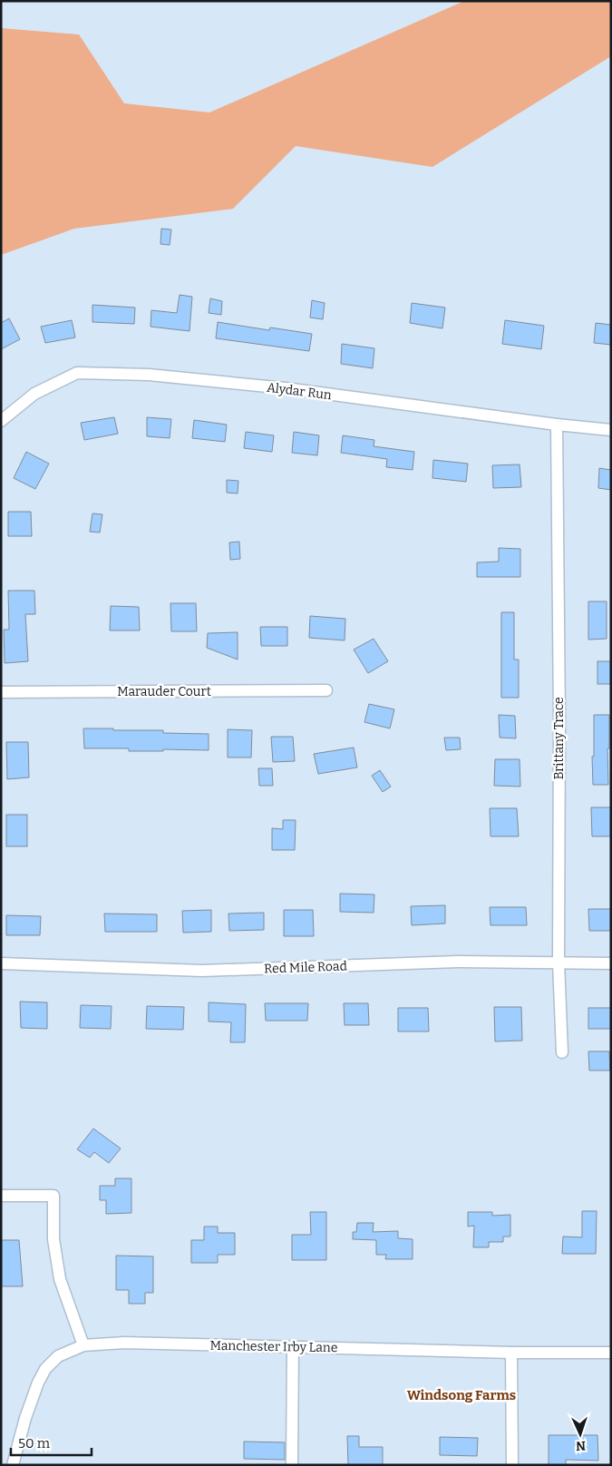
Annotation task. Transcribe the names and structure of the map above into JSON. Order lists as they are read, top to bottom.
{
  "streets": {
    "street": [
      "Alydar Run",
      "Marauder Court",
      "Brittany Trace",
      "Red Mile Road",
      "Manchester Irby Lane"
    ]
  },
  "crossings": [
    ["Alydar Run", "Brittany Trace"],
    ["Brittany Trace", "Red Mile Road"]
  ],
  "districts": ["Windsong Farms"],
  "scale_bar": "50 m",
  "north": "bottom"
}
